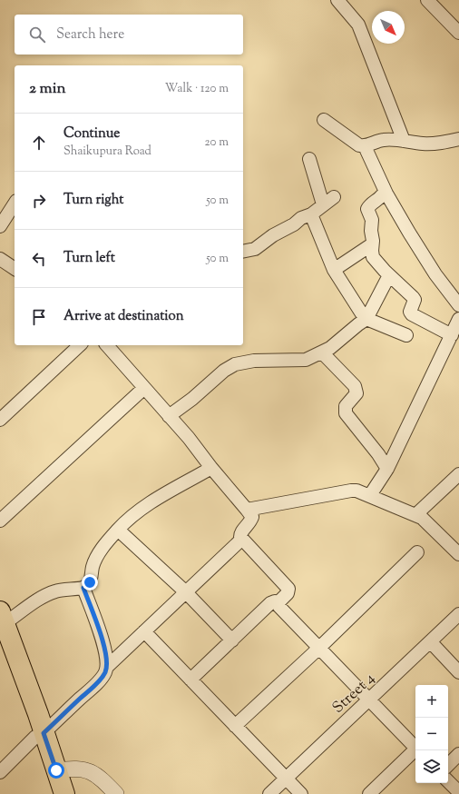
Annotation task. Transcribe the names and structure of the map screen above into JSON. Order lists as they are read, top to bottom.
{
  "streets": {
    "street": ["Street 4"]
  },
  "north": "bottom right",
  "page": {
    "search": "Search here",
    "heading": ["2 min", "Walk · 120 m"],
    "list": [
      ["Continue", "Shaikupura Road", "20 m"],
      ["Turn right", "50 m"],
      ["Turn left", "50 m"],
      "Arrive at destination"
    ],
    "map_buttons": ["+", "−"]
  }
}
